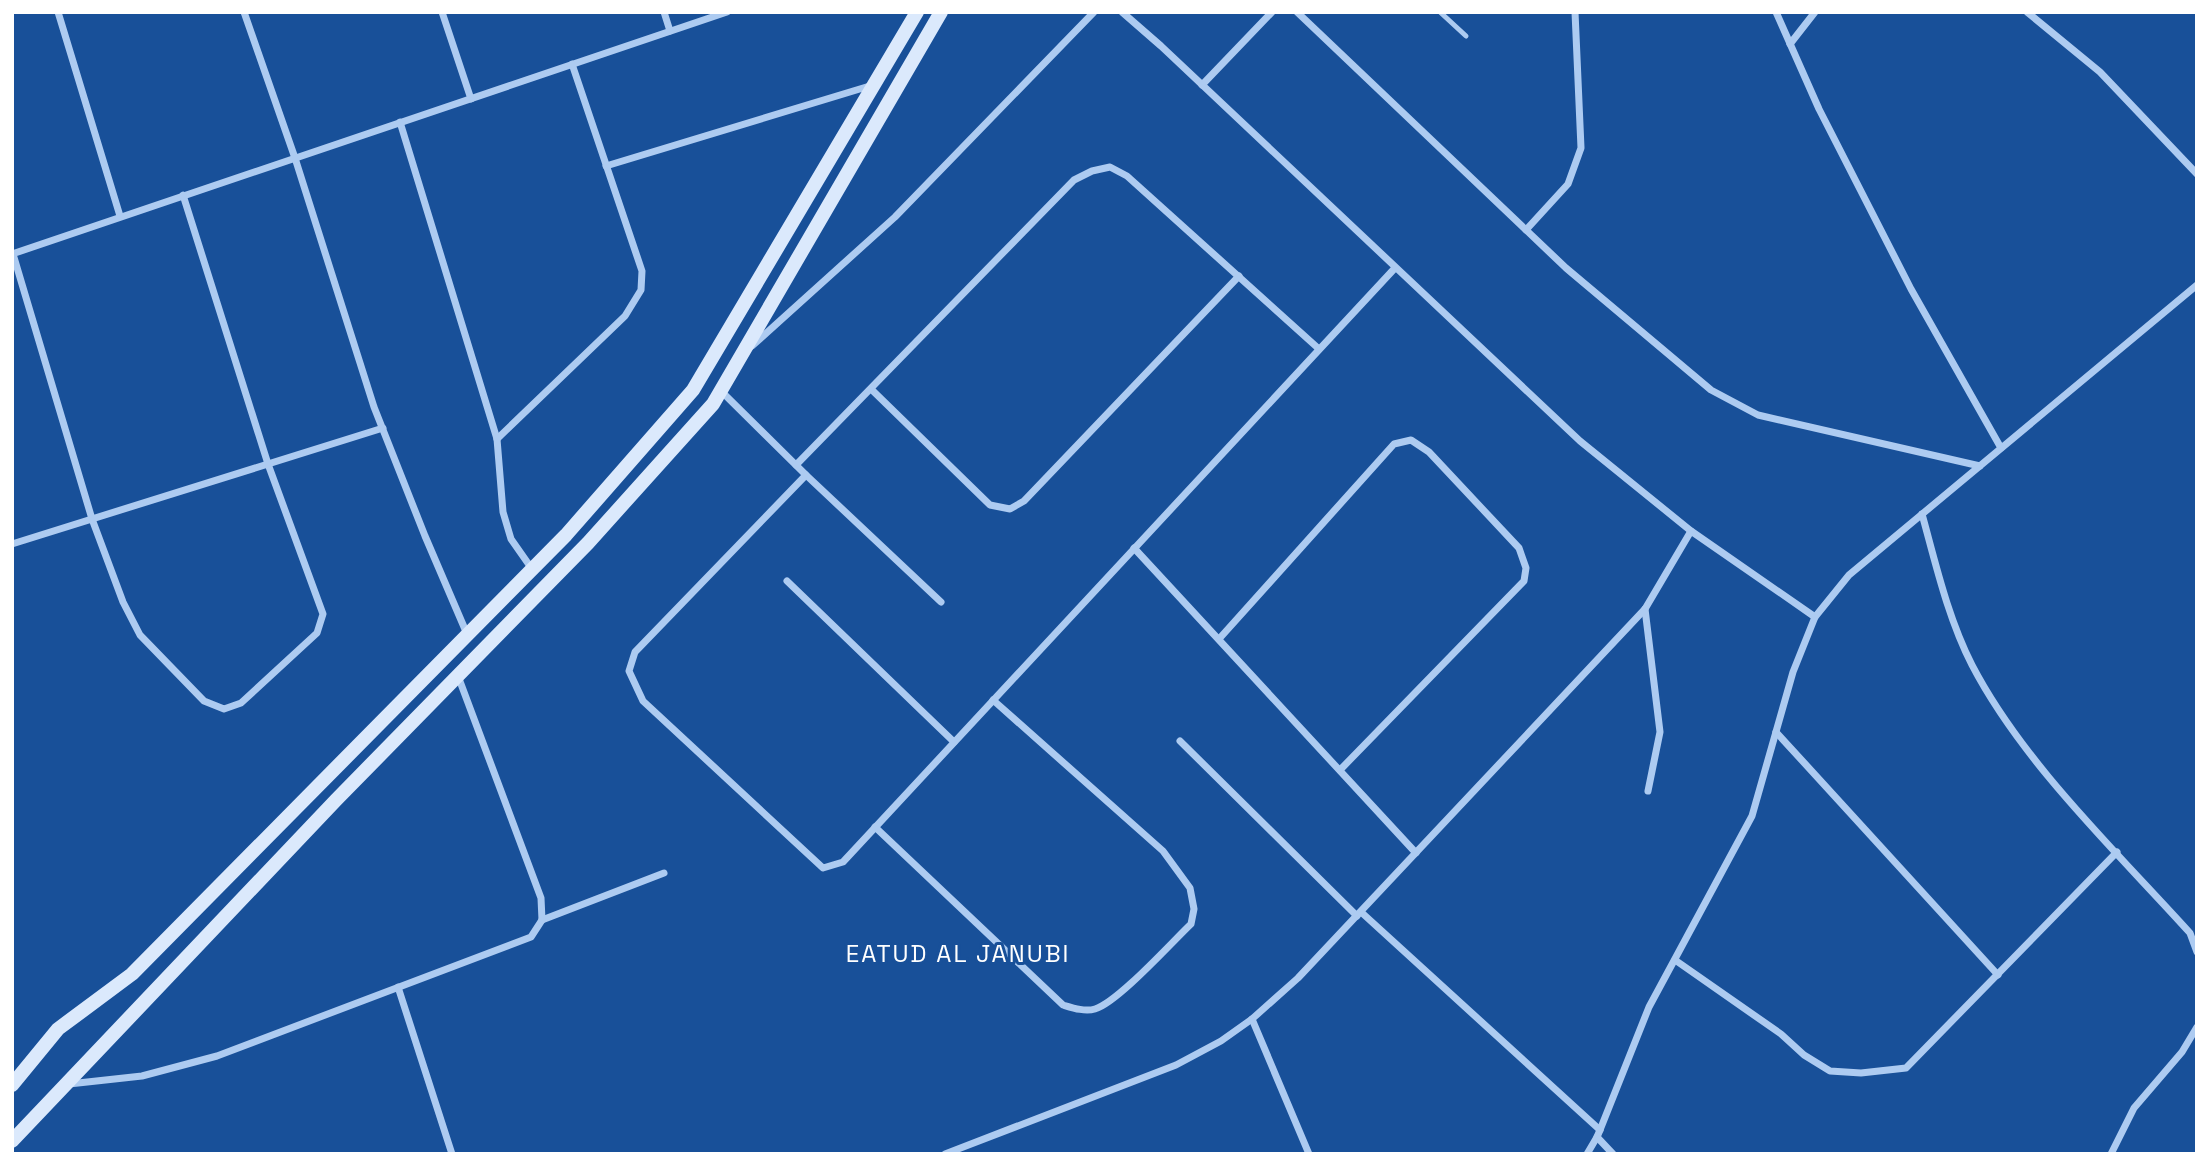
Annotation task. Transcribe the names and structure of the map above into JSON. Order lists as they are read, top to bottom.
{
  "districts": ["EATUD AL JANUBI"]
}
